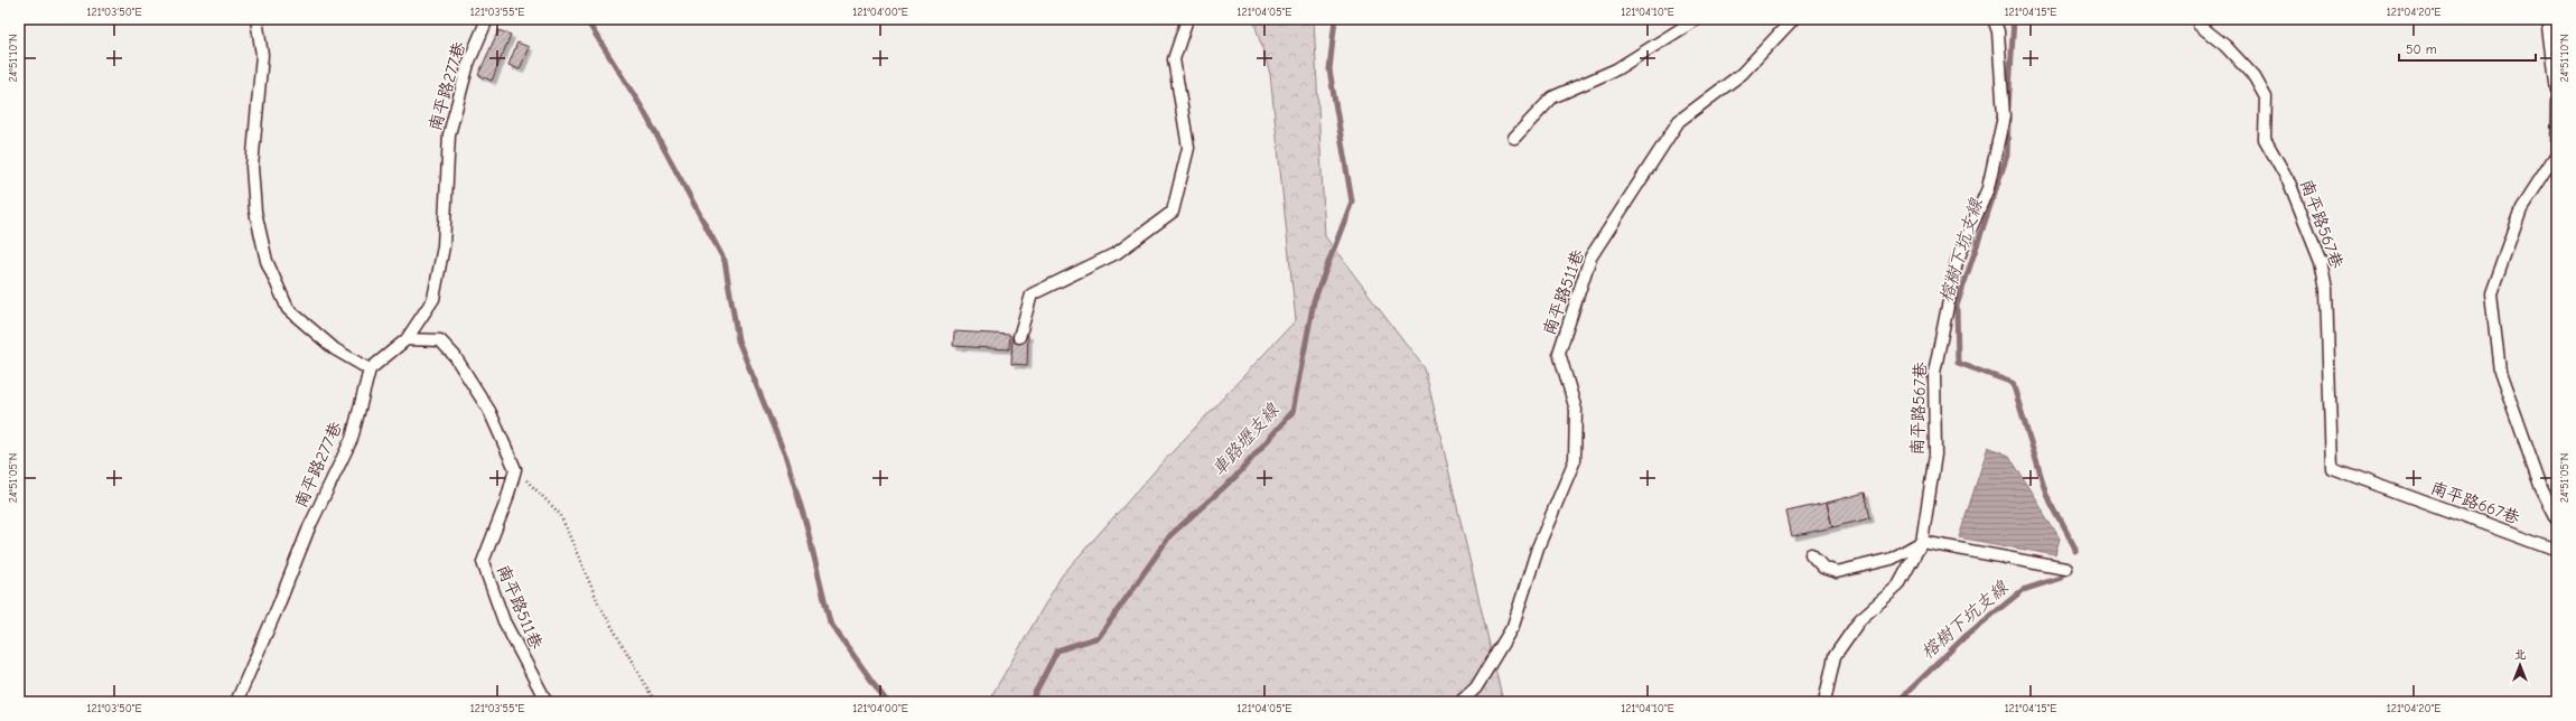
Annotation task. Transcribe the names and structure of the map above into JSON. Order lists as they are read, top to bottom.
{
  "streets": {
    "lane": [
      "南平路277巷",
      "南平路567巷",
      "南平路511巷",
      "南平路667巷"
    ]
  },
  "crossings": [
    ["南平路567巷", "南平路667巷"]
  ],
  "water": ["榕樹下坑支線", "車路壢支線"],
  "scale_bar": "50 m",
  "north": "top",
  "coordinates": [
    "121°03'50\"E",
    "121°03'55\"E",
    "121°04'00\"E",
    "121°04'05\"E",
    "121°04'10\"E",
    "121°04'15\"E",
    "121°04'20\"E",
    "24°51'10\"N",
    "24°51'05\"N"
  ]
}
